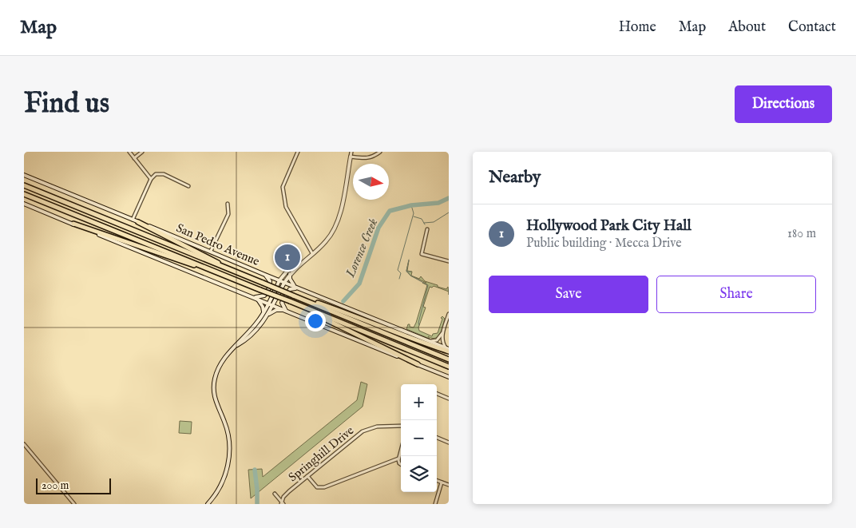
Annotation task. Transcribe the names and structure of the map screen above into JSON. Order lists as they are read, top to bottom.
{
  "streets": {
    "main road": ["San Pedro Avenue"],
    "street": ["Springhill Drive"]
  },
  "water": ["Lorence Creek"],
  "scale_bar": "200 m",
  "north": "right",
  "page": {
    "header": "Map",
    "nav": [
      "Home",
      "Map",
      "About",
      "Contact"
    ],
    "buttons": [
      "Directions",
      ["Save", "Share"]
    ],
    "title": "Find us",
    "heading": "Nearby",
    "list": [
      {
        "mark": "1",
        "name": "Hollywood Park City Hall",
        "note": "Public building · Mecca Drive",
        "value": "180 m"
      }
    ],
    "pins": "1",
    "map_buttons": ["+", "−"],
    "scale": "200 m"
  }
}
